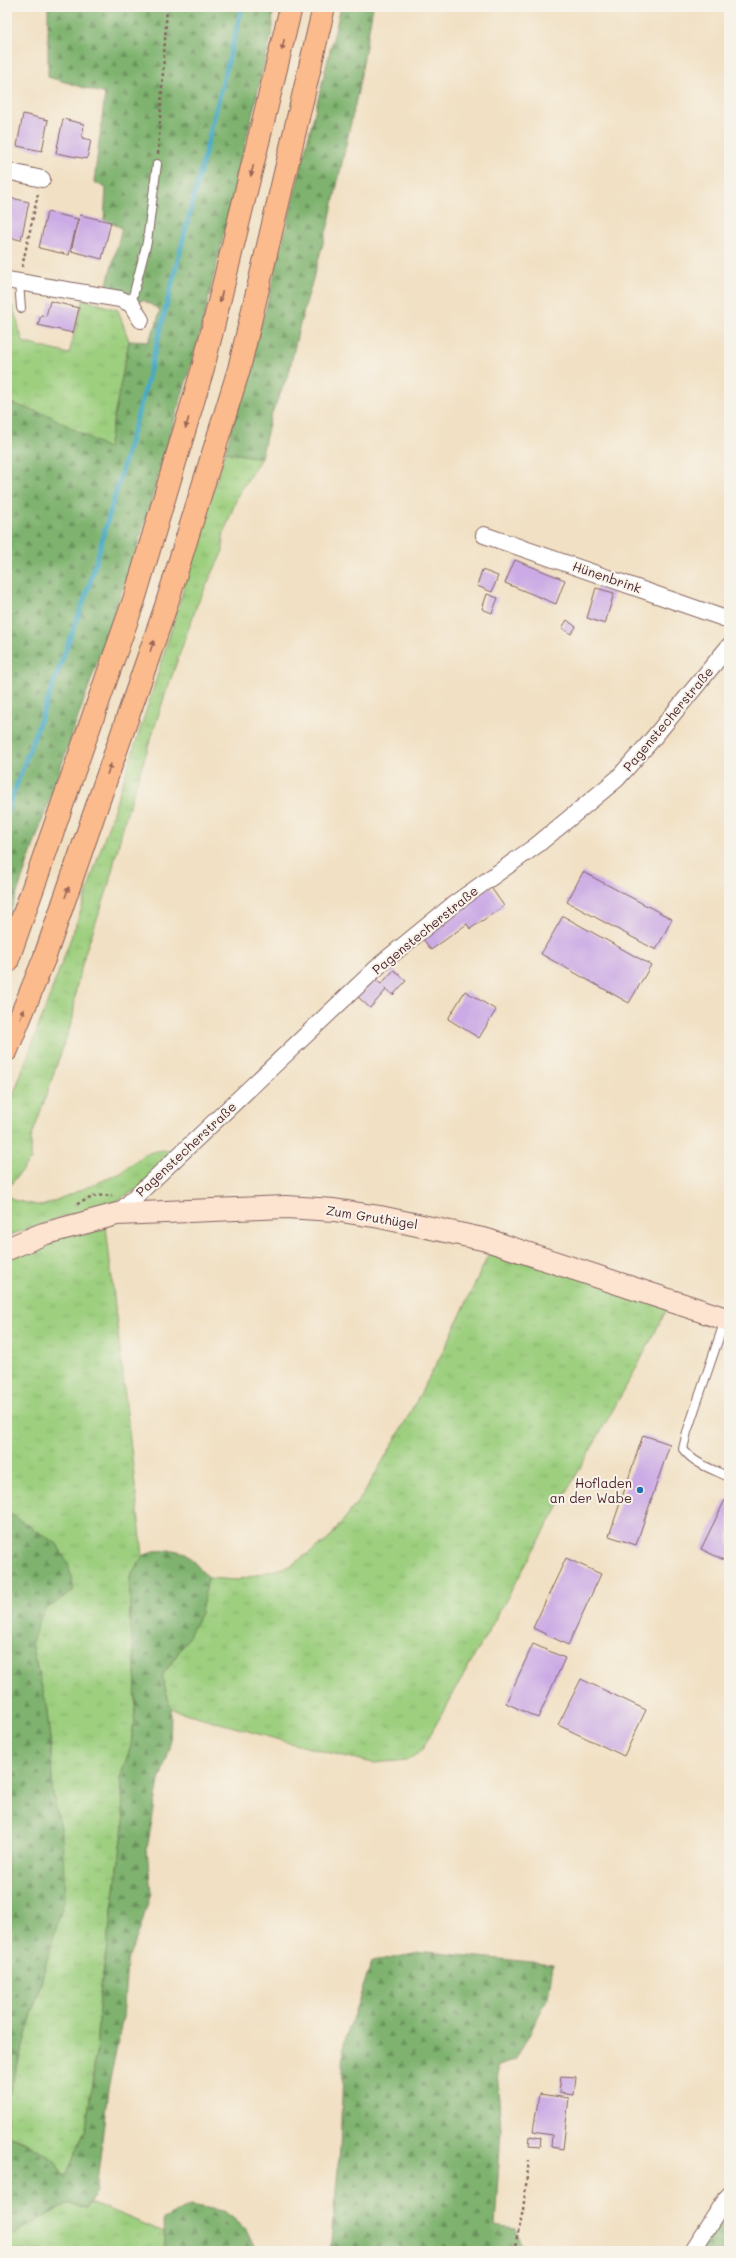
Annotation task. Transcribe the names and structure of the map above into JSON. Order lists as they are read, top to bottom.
{
  "streets": {
    "street": ["Hünenbrink", "Pagenstecherstraße", "Zum Gruthügel"]
  },
  "crossings": [
    ["Pagenstecherstraße", "Zum Gruthügel"]
  ],
  "places": ["Hofladen an der Wabe"]
}
